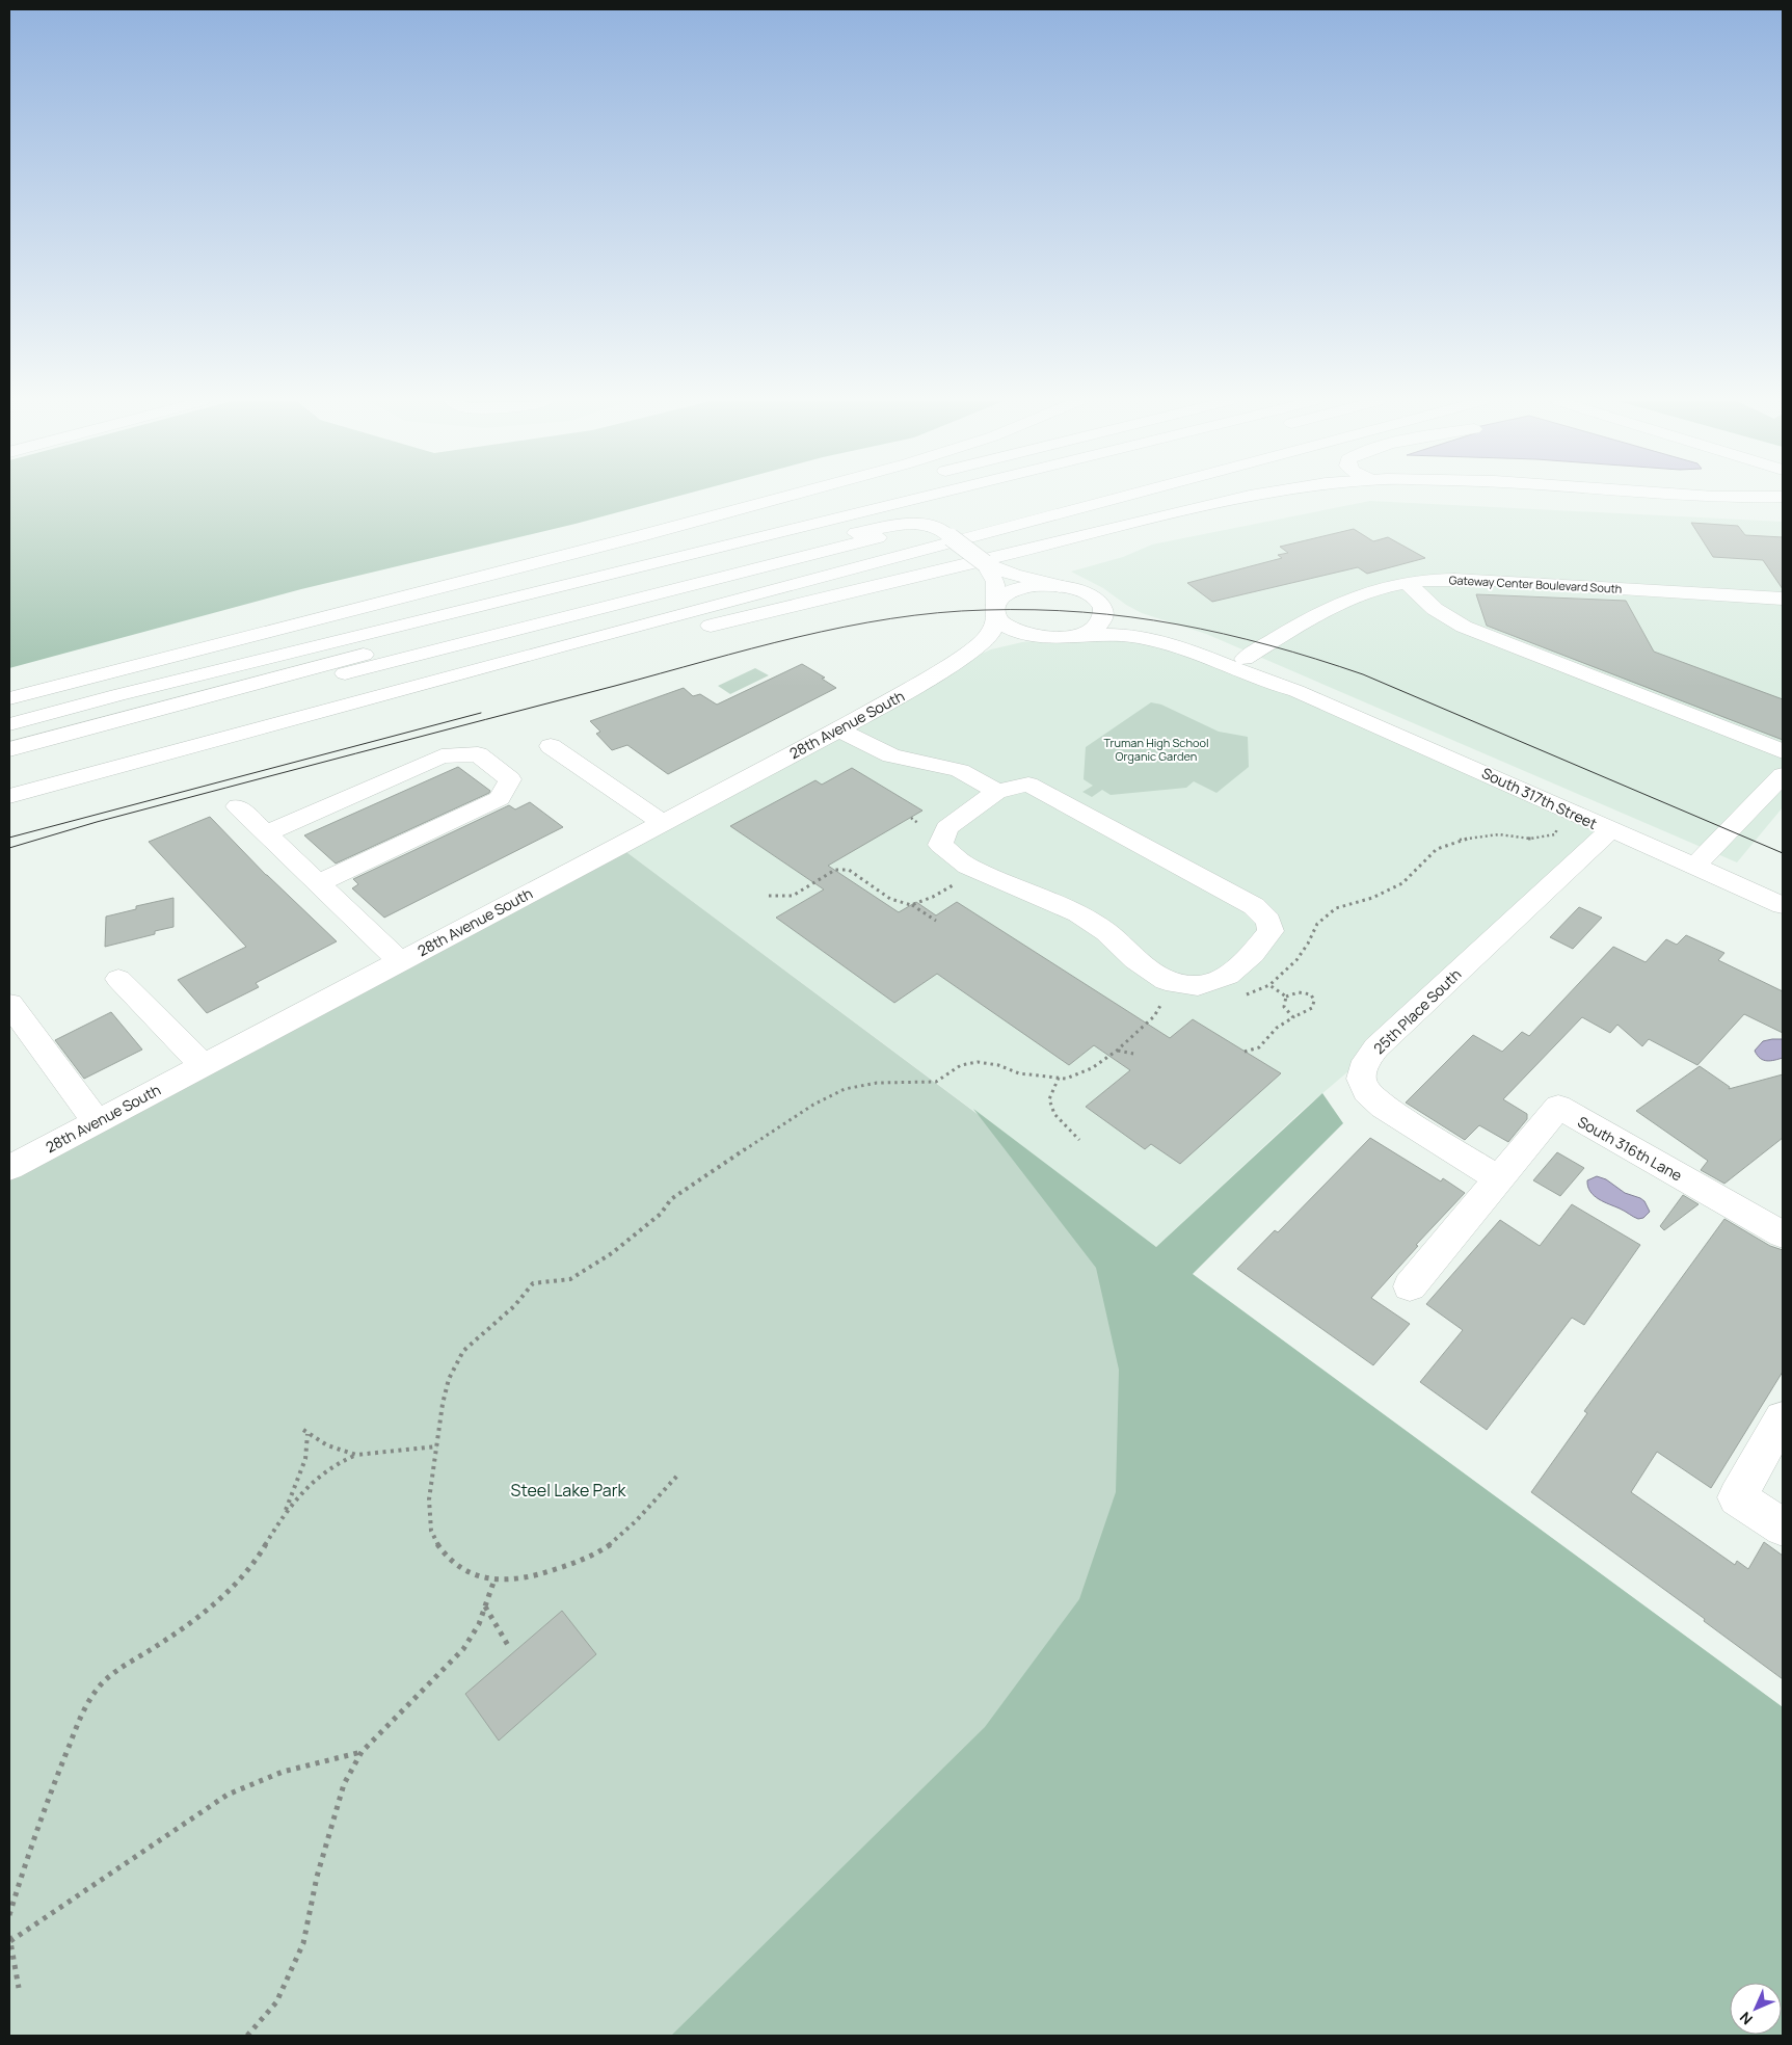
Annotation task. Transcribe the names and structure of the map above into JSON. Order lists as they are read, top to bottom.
{
  "streets": {
    "main road": [
      "Gateway Center Boulevard South",
      "28th Avenue South",
      "South 317th Street",
      "25th Place South",
      "South 316th Lane"
    ]
  },
  "crossings": [
    ["Gateway Center Boulevard South", "South 317th Street"],
    ["28th Avenue South", "South 317th Street"],
    ["South 317th Street", "25th Place South"],
    ["25th Place South", "South 316th Lane"]
  ],
  "parks": ["Truman High School Organic Garden", "Steel Lake Park"],
  "north": "bottom left"
}
